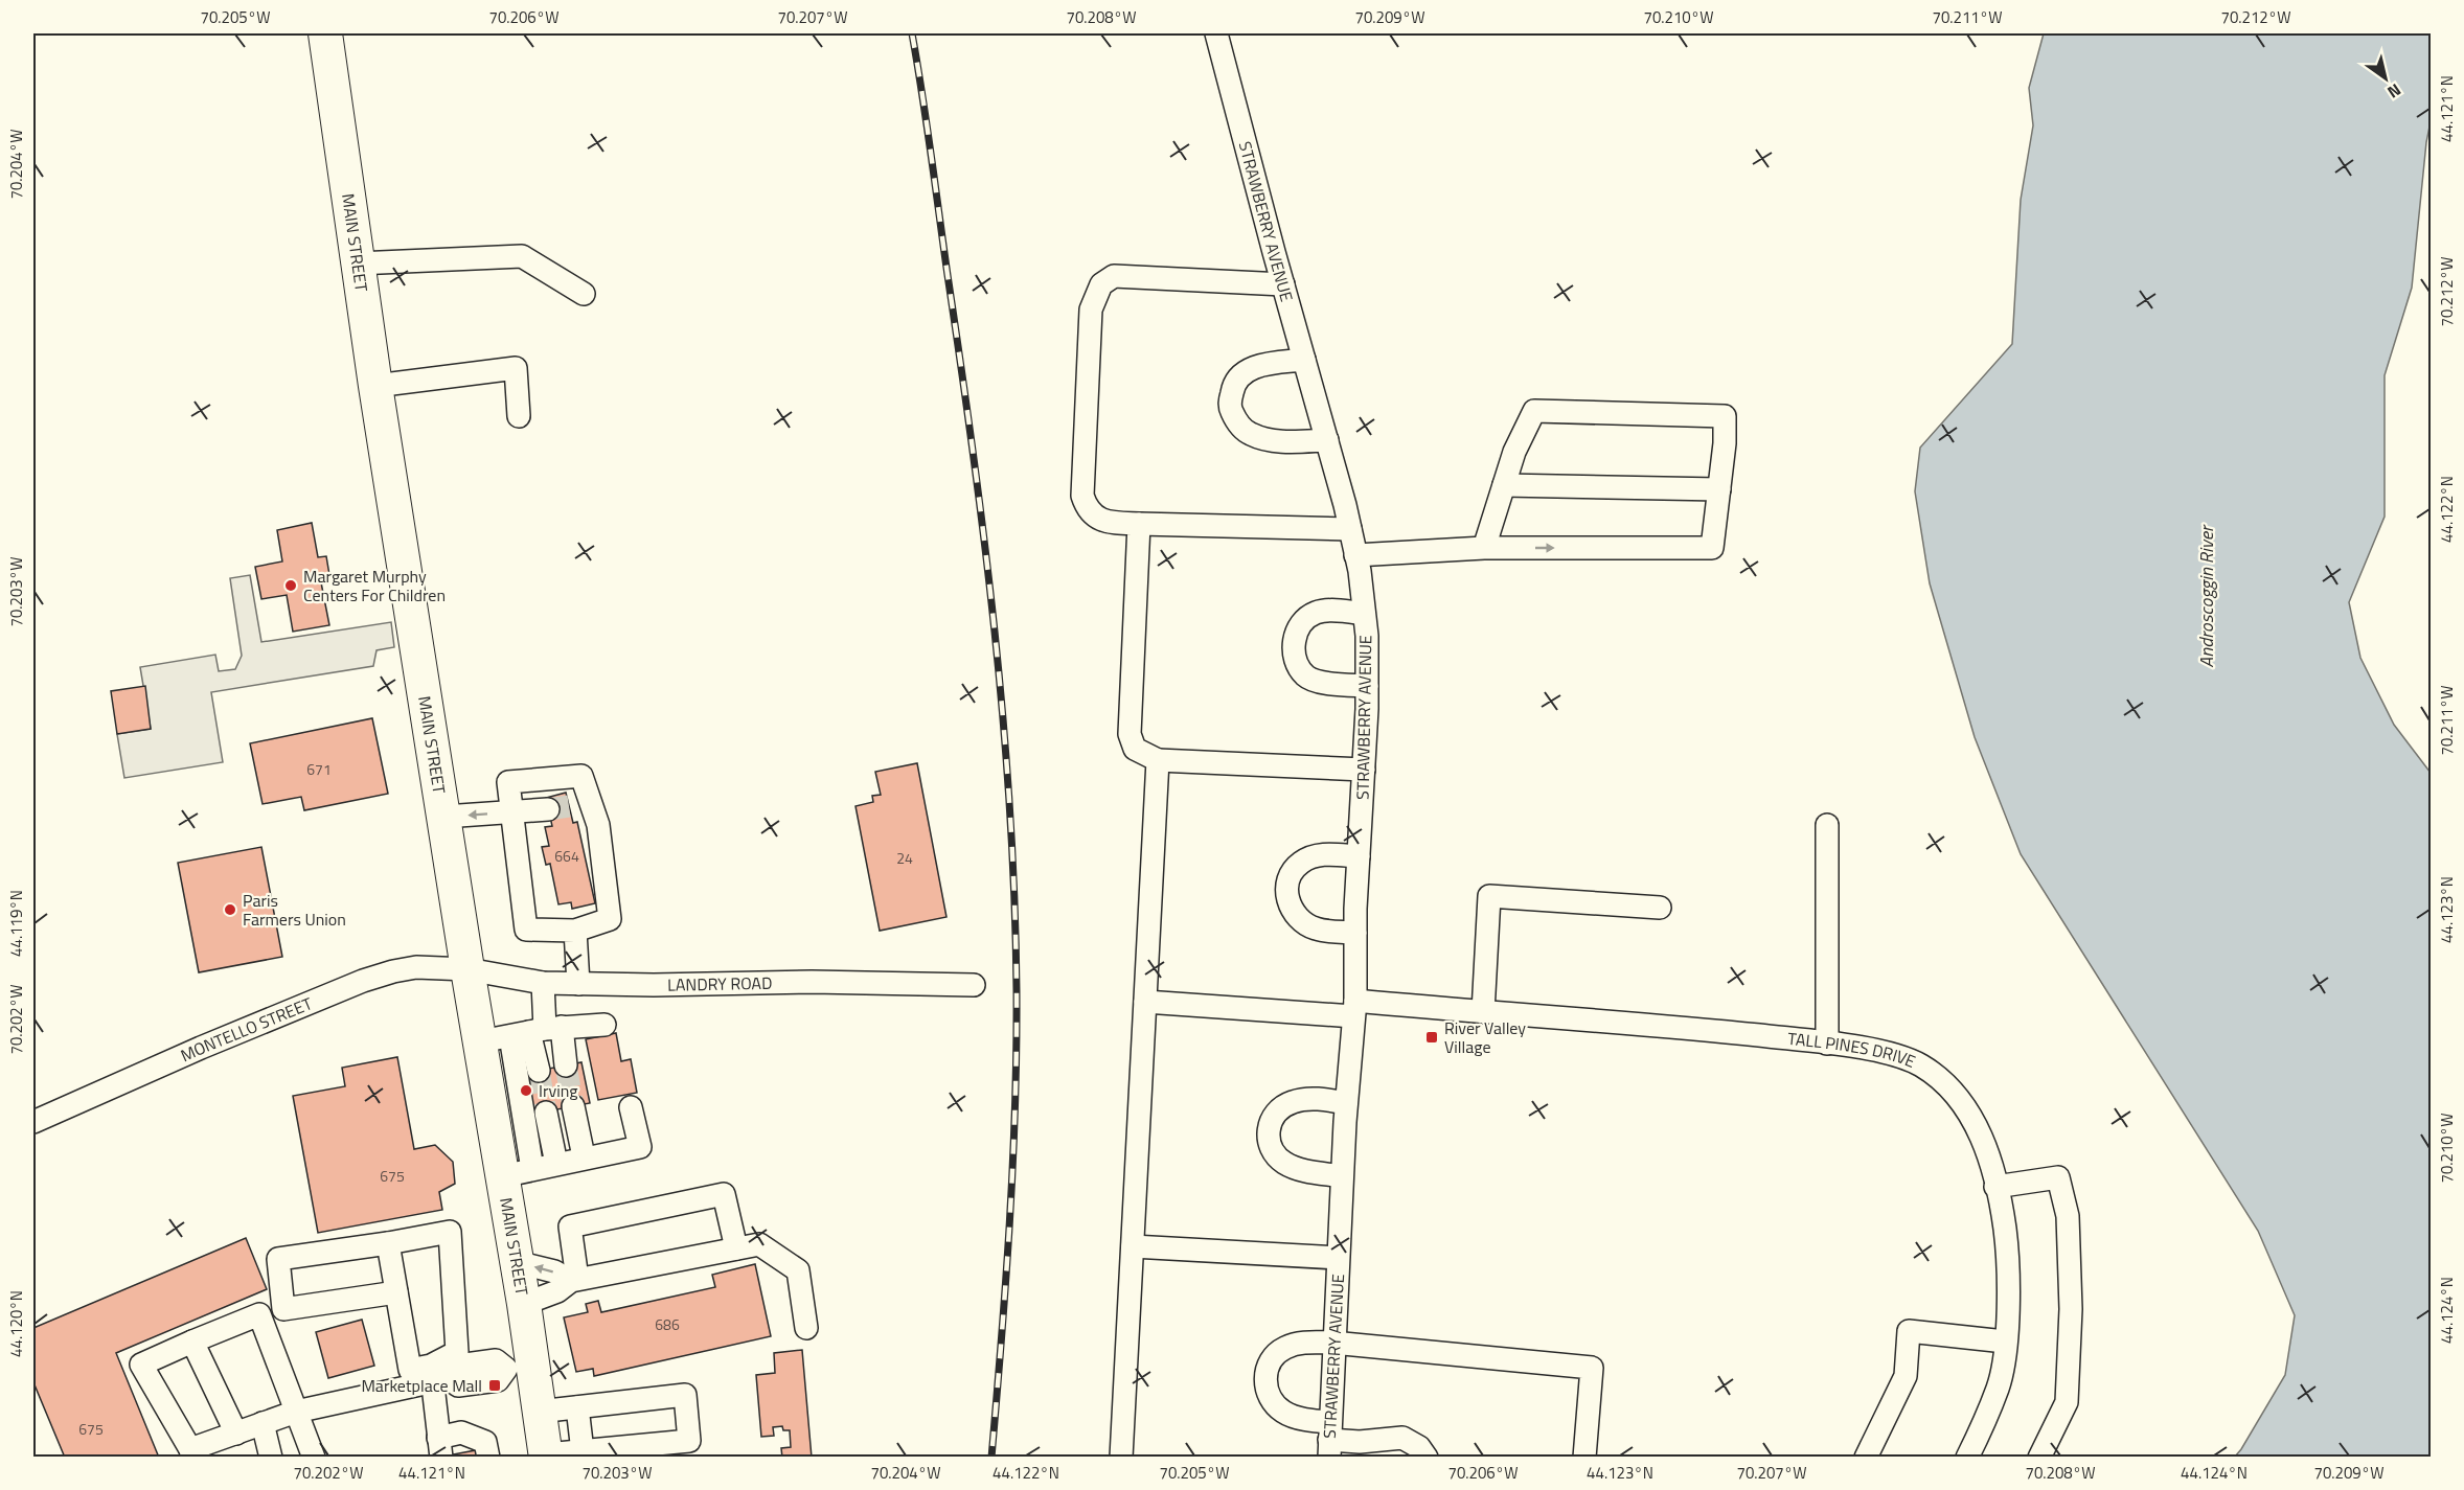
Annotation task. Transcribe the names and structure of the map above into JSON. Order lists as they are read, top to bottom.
{
  "streets": {
    "highway": ["MAIN STREET"],
    "street": [
      "STRAWBERRY AVENUE",
      "LANDRY ROAD",
      "MONTELLO STREET",
      "TALL PINES DRIVE"
    ]
  },
  "crossings": [
    ["STRAWBERRY AVENUE", "TALL PINES DRIVE"],
    ["MAIN STREET", "LANDRY ROAD"],
    ["MAIN STREET", "MONTELLO STREET"],
    ["LANDRY ROAD", "MONTELLO STREET"]
  ],
  "water": ["Androscoggin River"],
  "places": {
    "other": ["Margaret Murphy Centers For Children", "Paris Farmers Union", "Irving"],
    "transit": ["River Valley Village", "Marketplace Mall"]
  },
  "house_numbers": [
    "671",
    "664",
    "24",
    "675",
    "686",
    "675"
  ],
  "north": "bottom right",
  "coordinates": [
    "70.205°W",
    "70.206°W",
    "70.207°W",
    "70.208°W",
    "70.209°W",
    "70.210°W",
    "70.211°W",
    "70.212°W",
    "44.121°N",
    "70.204°W",
    "44.122°N",
    "70.203°W",
    "44.123°N",
    "44.119°N",
    "70.202°W",
    "44.124°N",
    "44.120°N"
  ]
}
